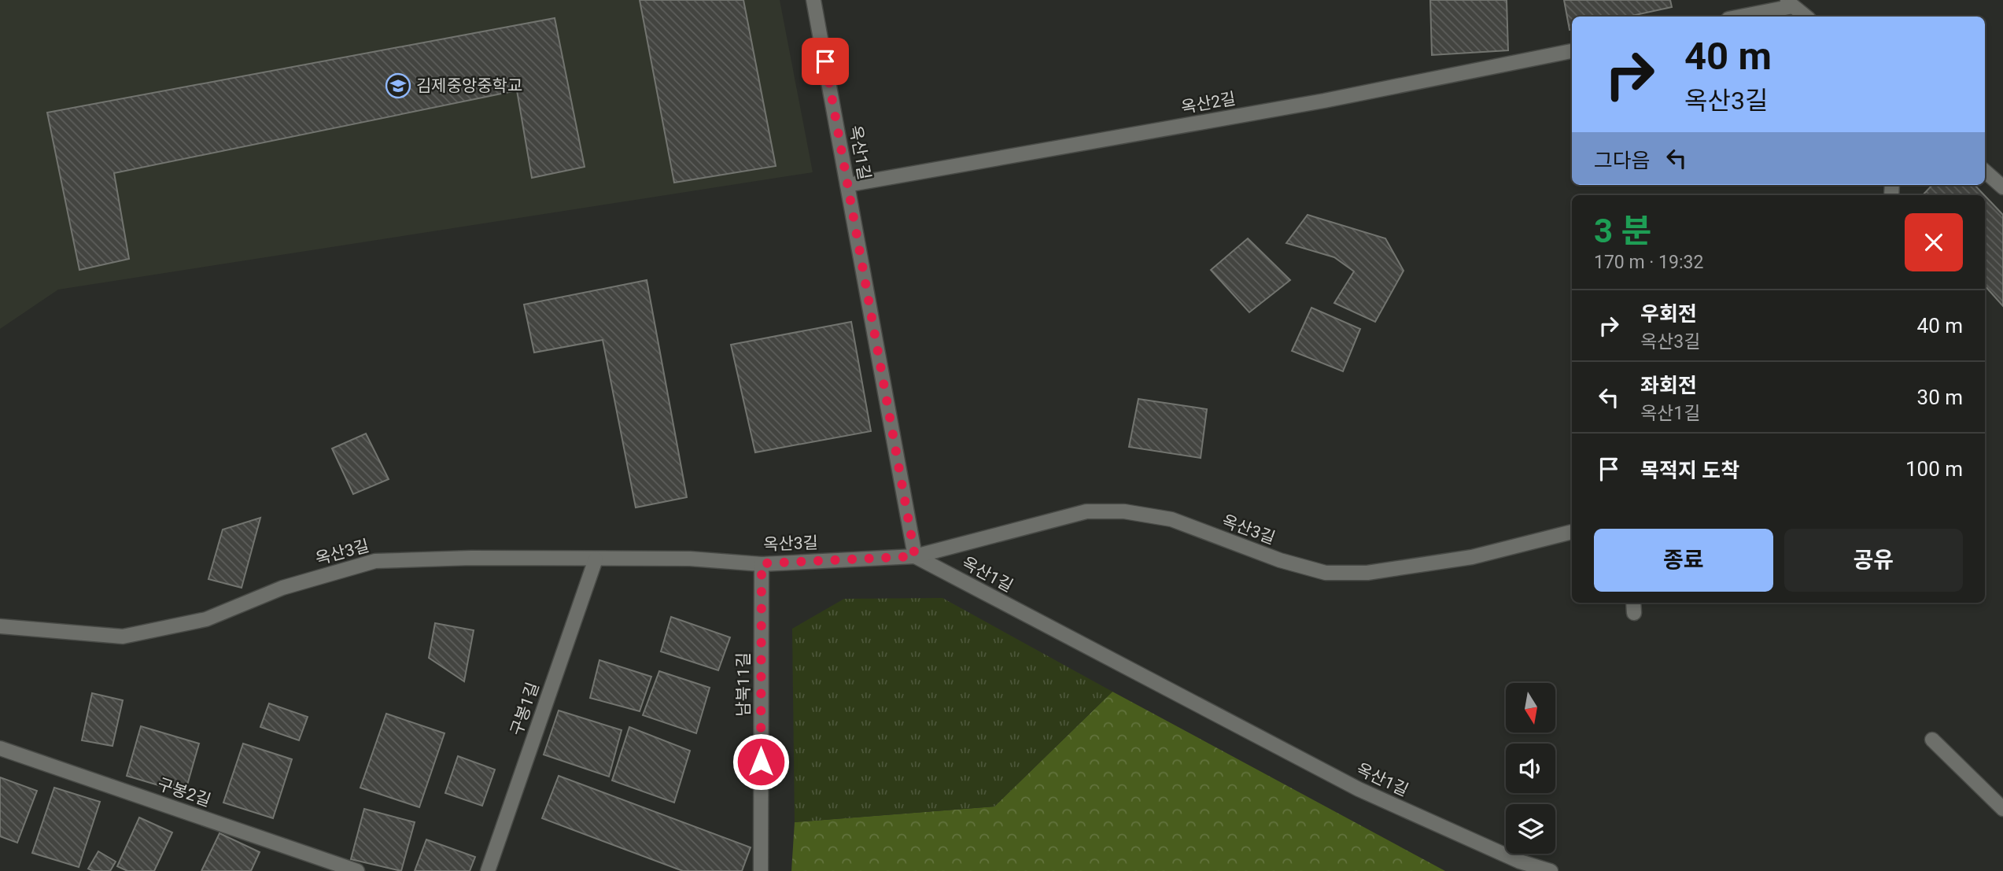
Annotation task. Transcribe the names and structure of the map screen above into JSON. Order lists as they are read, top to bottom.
{
  "streets": {
    "street": [
      "옥산2길",
      "옥산1길",
      "옥산3길",
      "남북11길",
      "구봉1길",
      "구봉2길"
    ]
  },
  "crossings": [
    ["옥산2길", "옥산1길"],
    ["옥산1길", "옥산3길"],
    ["옥산3길", "남북11길"],
    ["옥산3길", "구봉1길"]
  ],
  "places": {
    "school or university": ["김제중앙중학교"]
  },
  "north": "bottom",
  "page": {
    "turn": ["40 m", "옥산3길"],
    "then": "그다음",
    "heading": ["3 분", "170 m · 19:32"],
    "list": [
      {
        "name": "우회전",
        "note": "옥산3길",
        "value": "40 m"
      },
      {
        "name": "좌회전",
        "note": "옥산1길",
        "value": "30 m"
      },
      {
        "name": "목적지 도착",
        "value": "100 m"
      }
    ],
    "buttons": ["종료", "공유"]
  }
}
